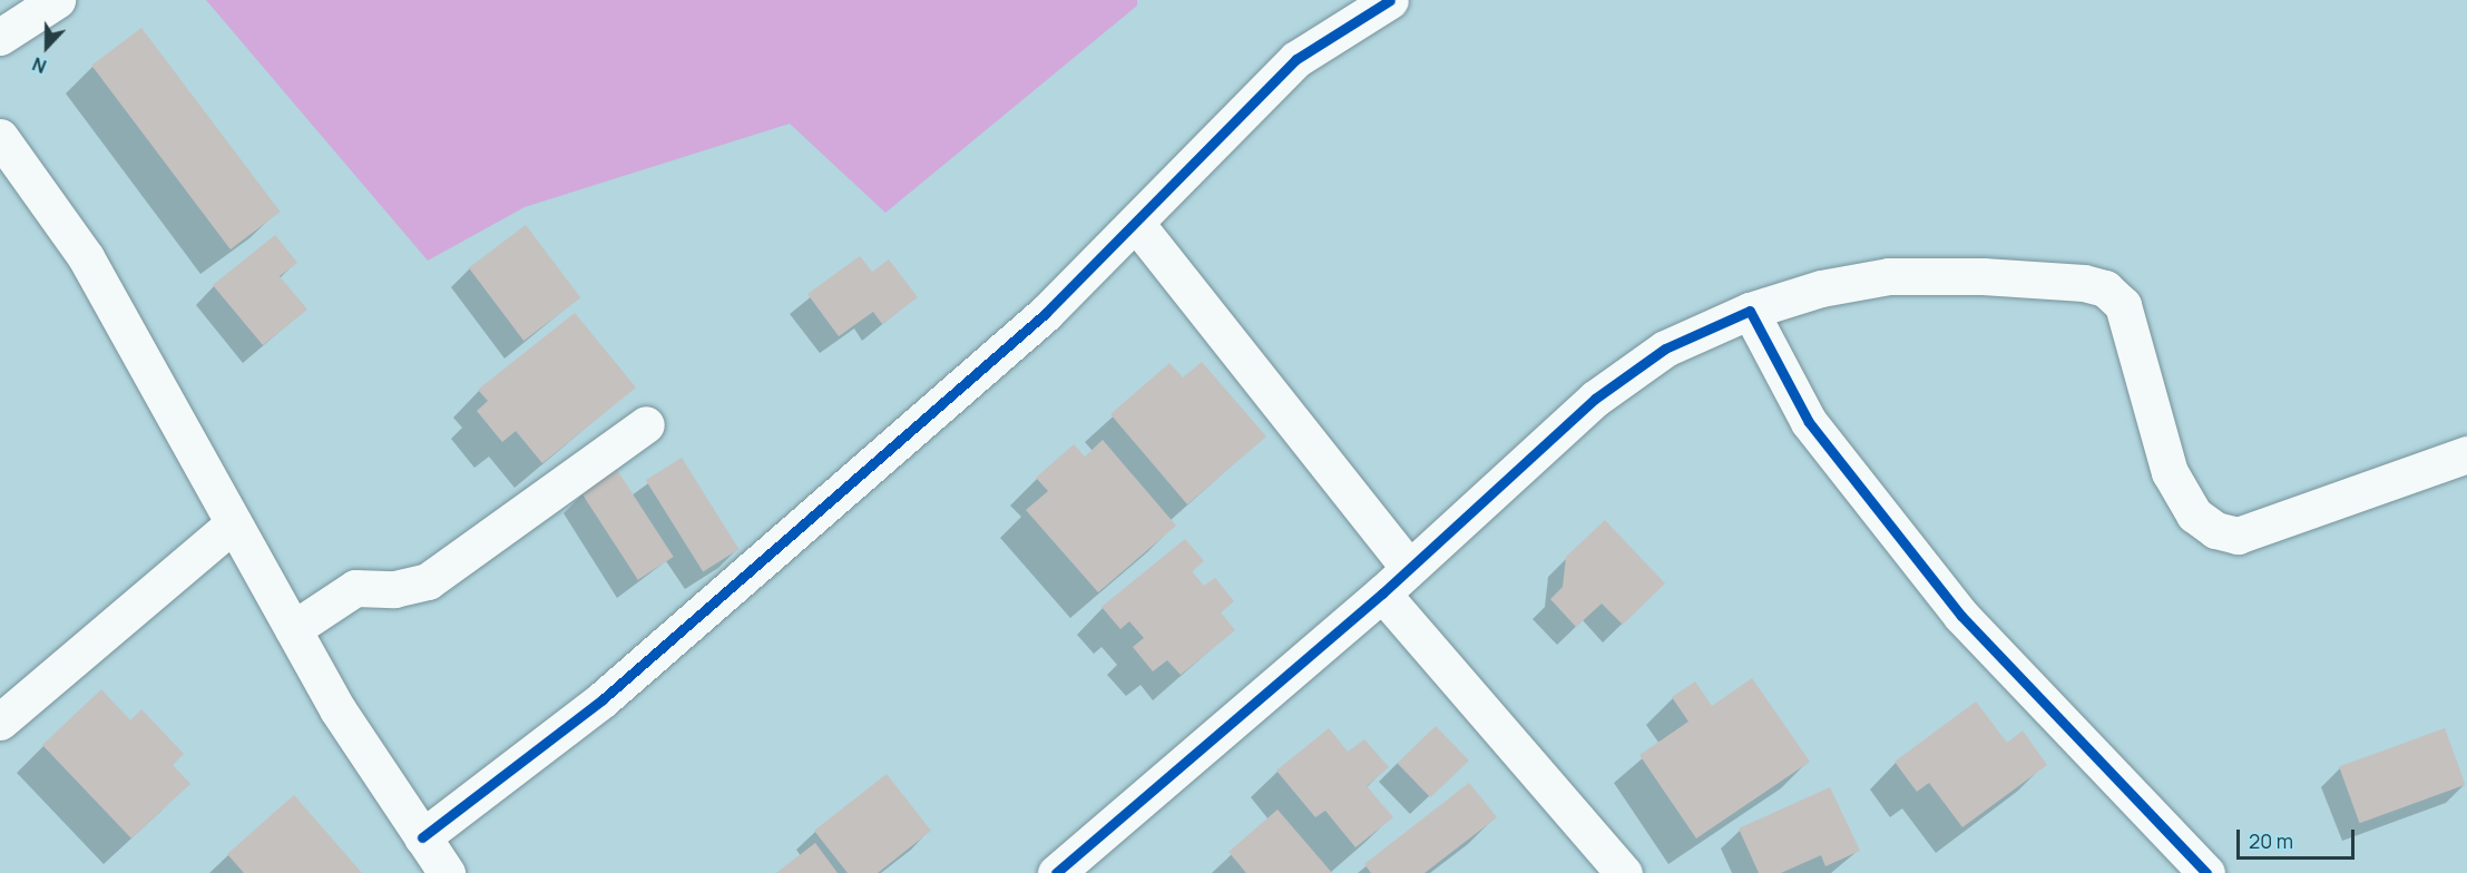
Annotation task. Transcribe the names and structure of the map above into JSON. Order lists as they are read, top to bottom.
{
  "scale_bar": "20 m",
  "north": "bottom"
}
